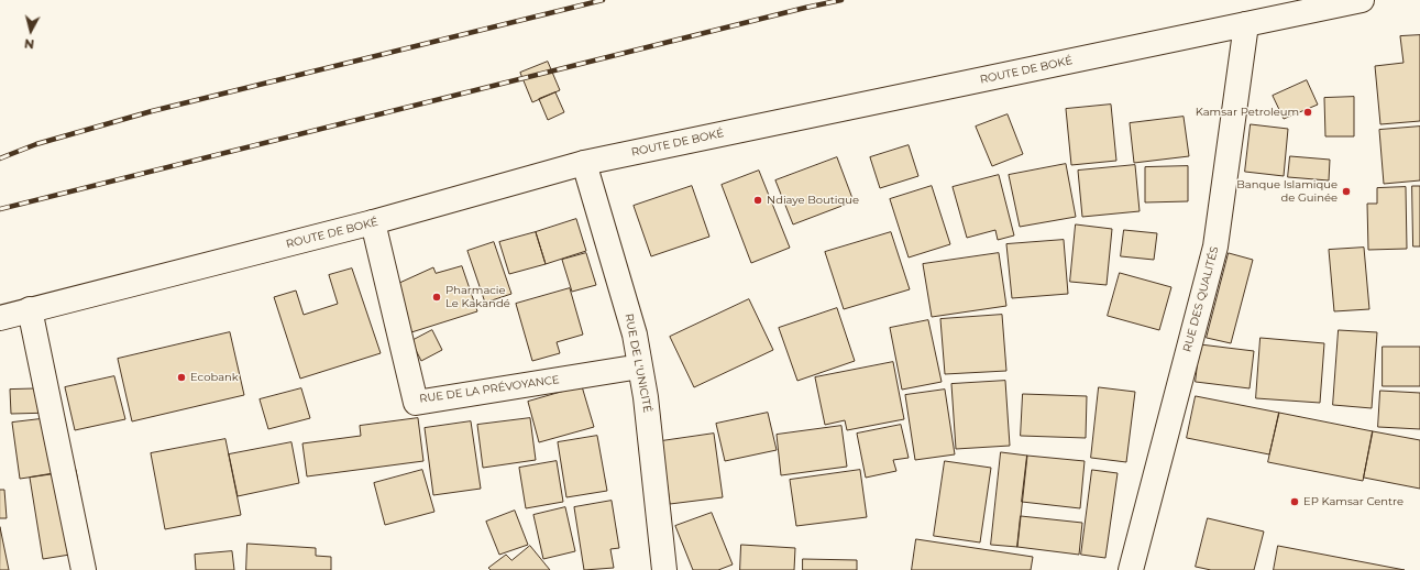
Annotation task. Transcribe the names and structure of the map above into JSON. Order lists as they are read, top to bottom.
{
  "streets": {
    "street": [
      "ROUTE DE BOKÉ",
      "RUE DES QUALITÉS",
      "RUE DE L'UNICITÉ",
      "RUE DE LA PRÉVOYANCE"
    ]
  },
  "crossings": [
    ["ROUTE DE BOKÉ", "RUE DES QUALITÉS"],
    ["ROUTE DE BOKÉ", "RUE DE L'UNICITÉ"],
    ["ROUTE DE BOKÉ", "RUE DE LA PRÉVOYANCE"],
    ["RUE DE L'UNICITÉ", "RUE DE LA PRÉVOYANCE"]
  ],
  "places": [
    "Kamsar Petroleum",
    "Banque Islamique de Guinée",
    "Ndiaye Boutique",
    "Pharmacie Le Kakandé",
    "Ecobank",
    "EP Kamsar Centre"
  ],
  "north": "bottom"
}
